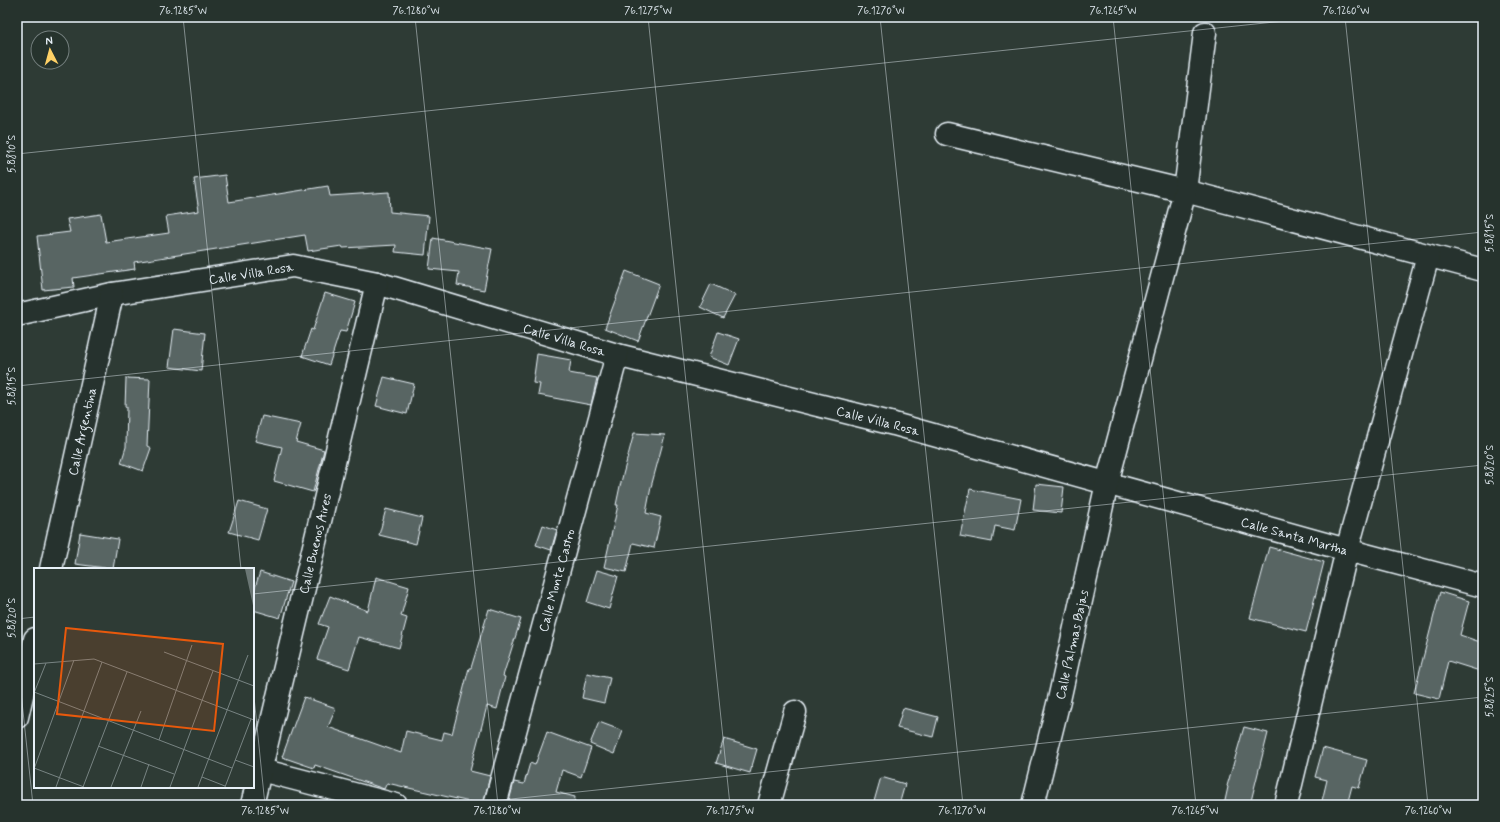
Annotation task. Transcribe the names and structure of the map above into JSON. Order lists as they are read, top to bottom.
{
  "streets": {
    "street": [
      "Calle Villa Rosa",
      "Calle Argentina",
      "Calle Santa Martha",
      "Calle Buenos Aires",
      "Calle Monte Castro",
      "Calle Palmas Bajas"
    ]
  },
  "crossings": [
    ["Calle Villa Rosa", "Calle Argentina"],
    ["Calle Villa Rosa", "Calle Santa Martha"],
    ["Calle Villa Rosa", "Calle Buenos Aires"],
    ["Calle Villa Rosa", "Calle Monte Castro"],
    ["Calle Villa Rosa", "Calle Palmas Bajas"],
    ["Calle Santa Martha", "Calle Palmas Bajas"]
  ],
  "north": "top",
  "coordinates": [
    "76.1285°W",
    "76.1280°W",
    "76.1275°W",
    "76.1270°W",
    "76.1265°W",
    "76.1260°W",
    "5.8810°S",
    "5.8815°S",
    "5.8820°S",
    "5.8825°S"
  ]
}
